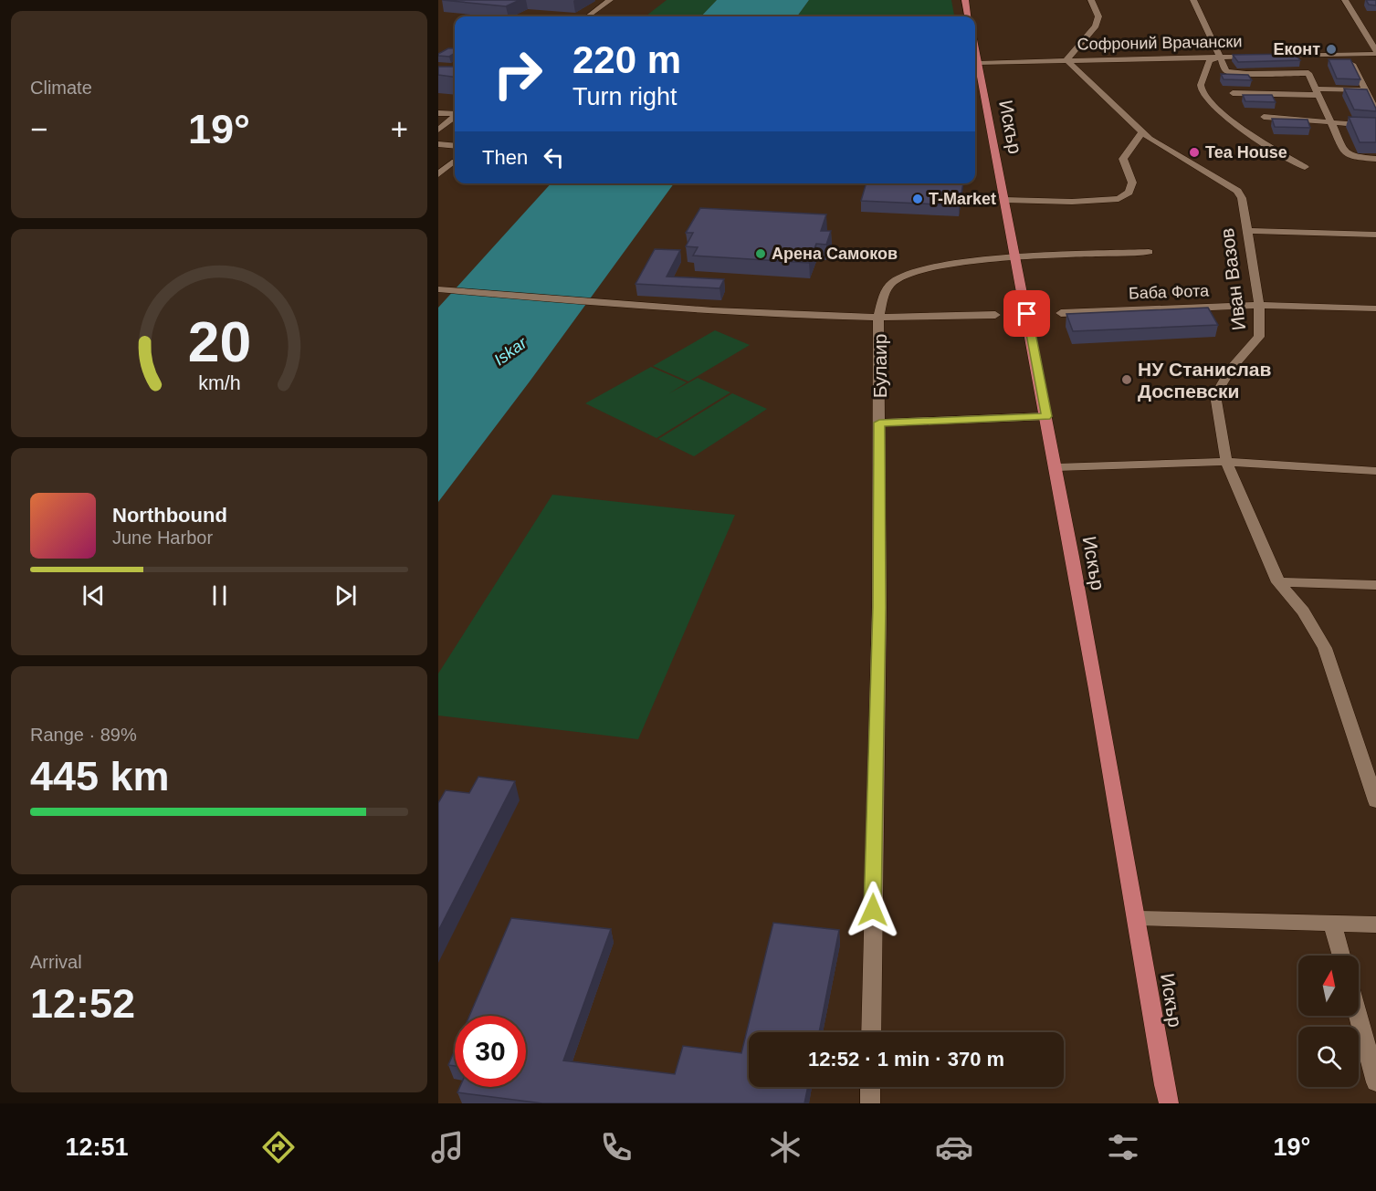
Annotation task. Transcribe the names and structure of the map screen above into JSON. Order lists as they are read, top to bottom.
{
  "streets": {
    "main road": ["Искър"],
    "street": [
      "Софроний Врачански",
      "Иван Вазов",
      "Баба Фота",
      "Булаир"
    ]
  },
  "crossings": [
    ["Софроний Врачански", "Искър"],
    ["Софроний Врачански", "Иван Вазов"],
    ["Искър", "Булаир"],
    ["Иван Вазов", "Баба Фота"]
  ],
  "water": ["Iskar"],
  "places": [
    "Еконт",
    "Tea House",
    "T-Market",
    "Арена Самоков",
    "НУ Станислав Доспевски"
  ],
  "north": "top",
  "page": {
    "tile": [
      "Climate",
      ["Range · 89%", "445 km"],
      ["Arrival", "12:52"]
    ],
    "turn": ["220 m", "Turn right"],
    "heat": ["−", "19°", "+"],
    "then": "Then",
    "song": ["Northbound", "June Harbor"],
    "limit": "30",
    "trip": "12:52 · 1 min · 370 m",
    "tabs": ["12:51", "19°"],
    "gauge": ["20", "km/h"]
  }
}
